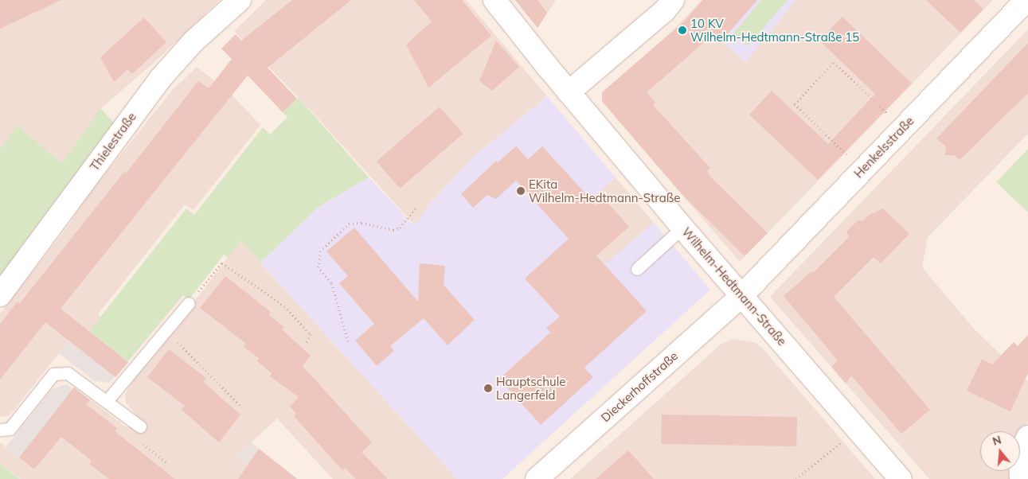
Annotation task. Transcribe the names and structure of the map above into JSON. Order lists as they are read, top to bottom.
{
  "streets": {
    "street": [
      "Thielestraße",
      "Henkelsstraße",
      "Wilhelm-Hedtmann-Straße",
      "Dieckerhoffstraße"
    ]
  },
  "crossings": [
    ["Henkelsstraße", "Wilhelm-Hedtmann-Straße"],
    ["Henkelsstraße", "Dieckerhoffstraße"],
    ["Wilhelm-Hedtmann-Straße", "Dieckerhoffstraße"]
  ],
  "places": ["10 KV Wilhelm-Hedtmann-Straße 15", "EKita Wilhelm-Hedtmann-Straße", "Hauptschule Langerfeld"],
  "north": "top"
}
